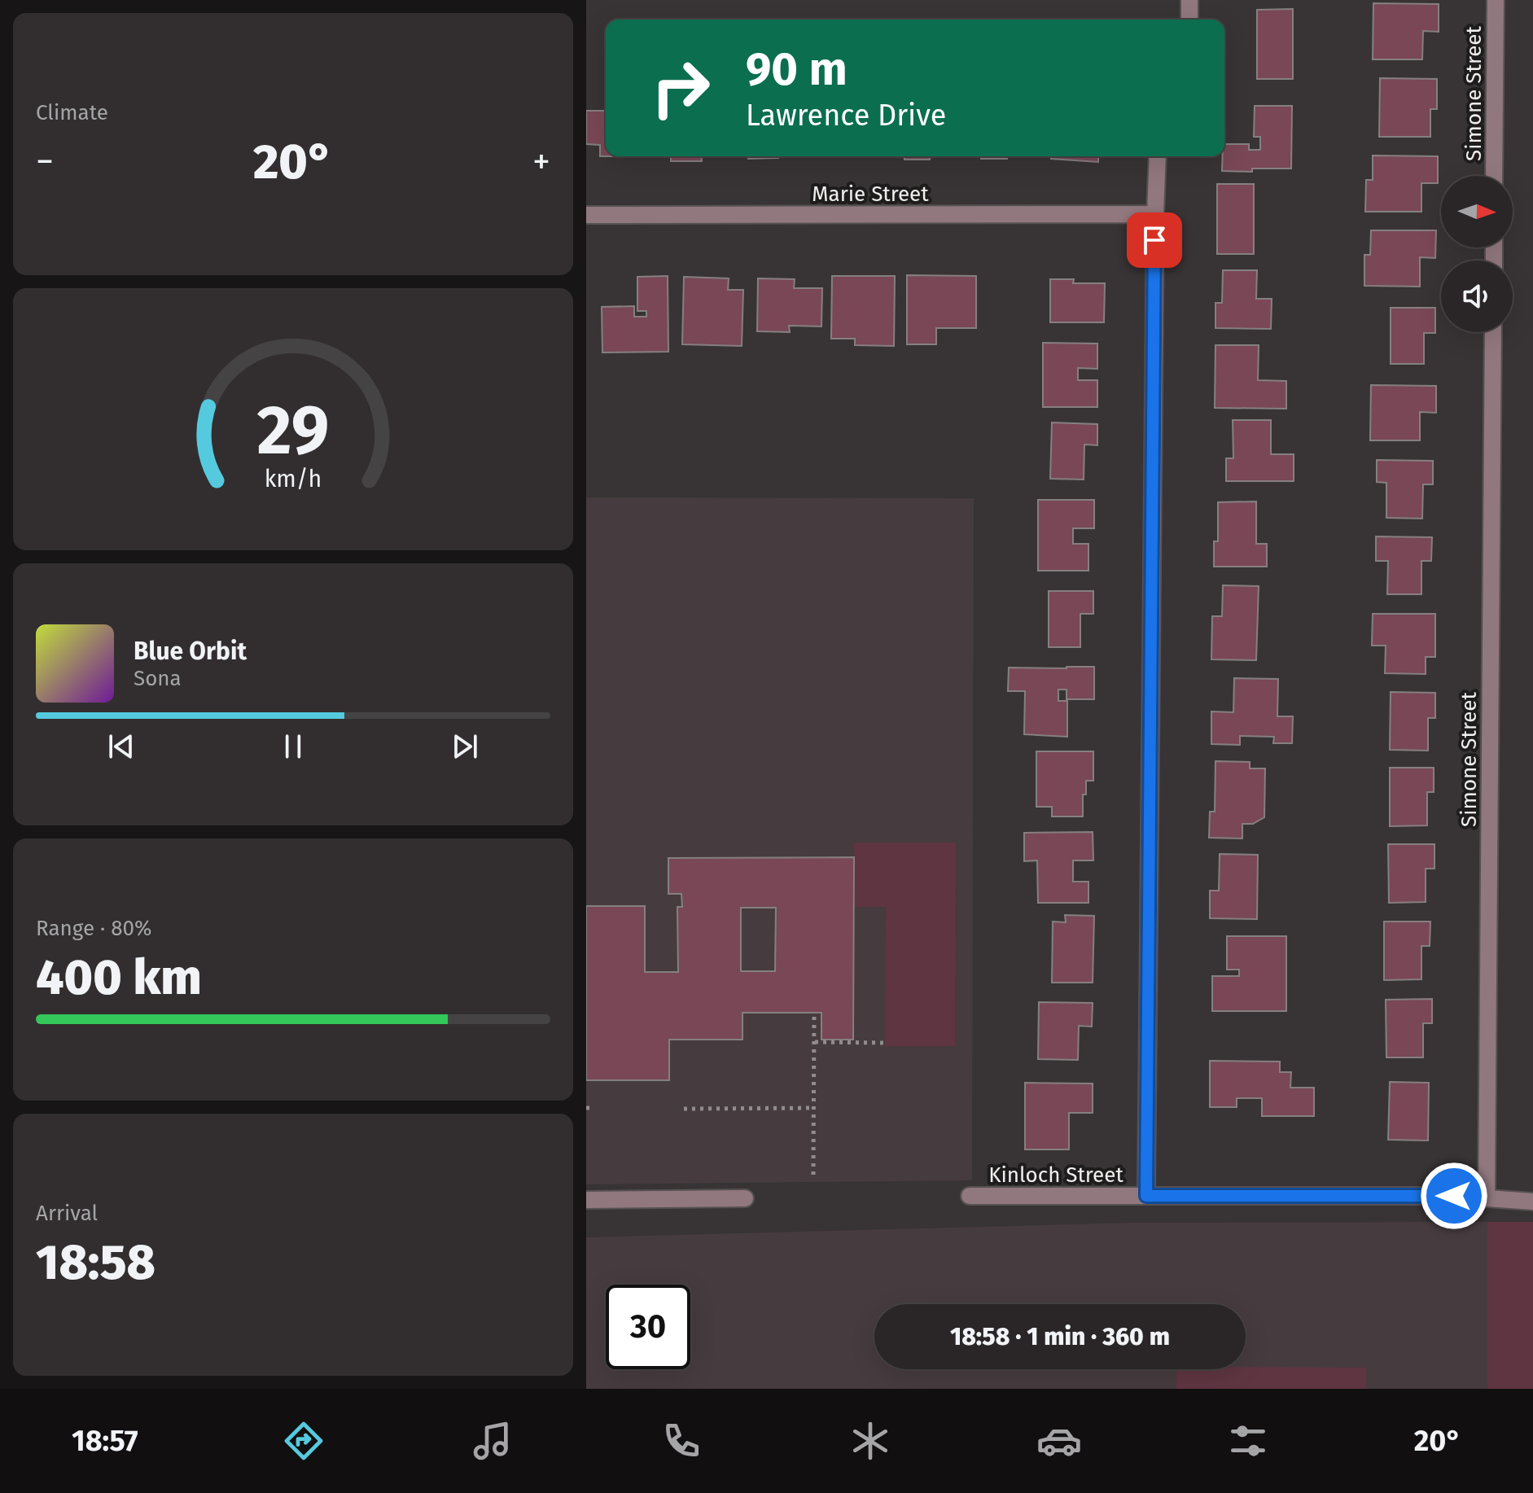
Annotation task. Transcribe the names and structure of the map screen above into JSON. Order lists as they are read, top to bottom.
{
  "streets": {
    "street": ["Simone Street", "Marie Street", "Kinloch Street"]
  },
  "crossings": [
    ["Simone Street", "Kinloch Street"]
  ],
  "north": "right",
  "page": {
    "tile": [
      "Climate",
      ["Range · 80%", "400 km"],
      ["Arrival", "18:58"]
    ],
    "turn": ["90 m", "Lawrence Drive"],
    "heat": ["−", "20°", "+"],
    "song": ["Blue Orbit", "Sona"],
    "limit": "30",
    "trip": "18:58 · 1 min · 360 m",
    "tabs": ["18:57", "20°"],
    "gauge": ["29", "km/h"]
  }
}
